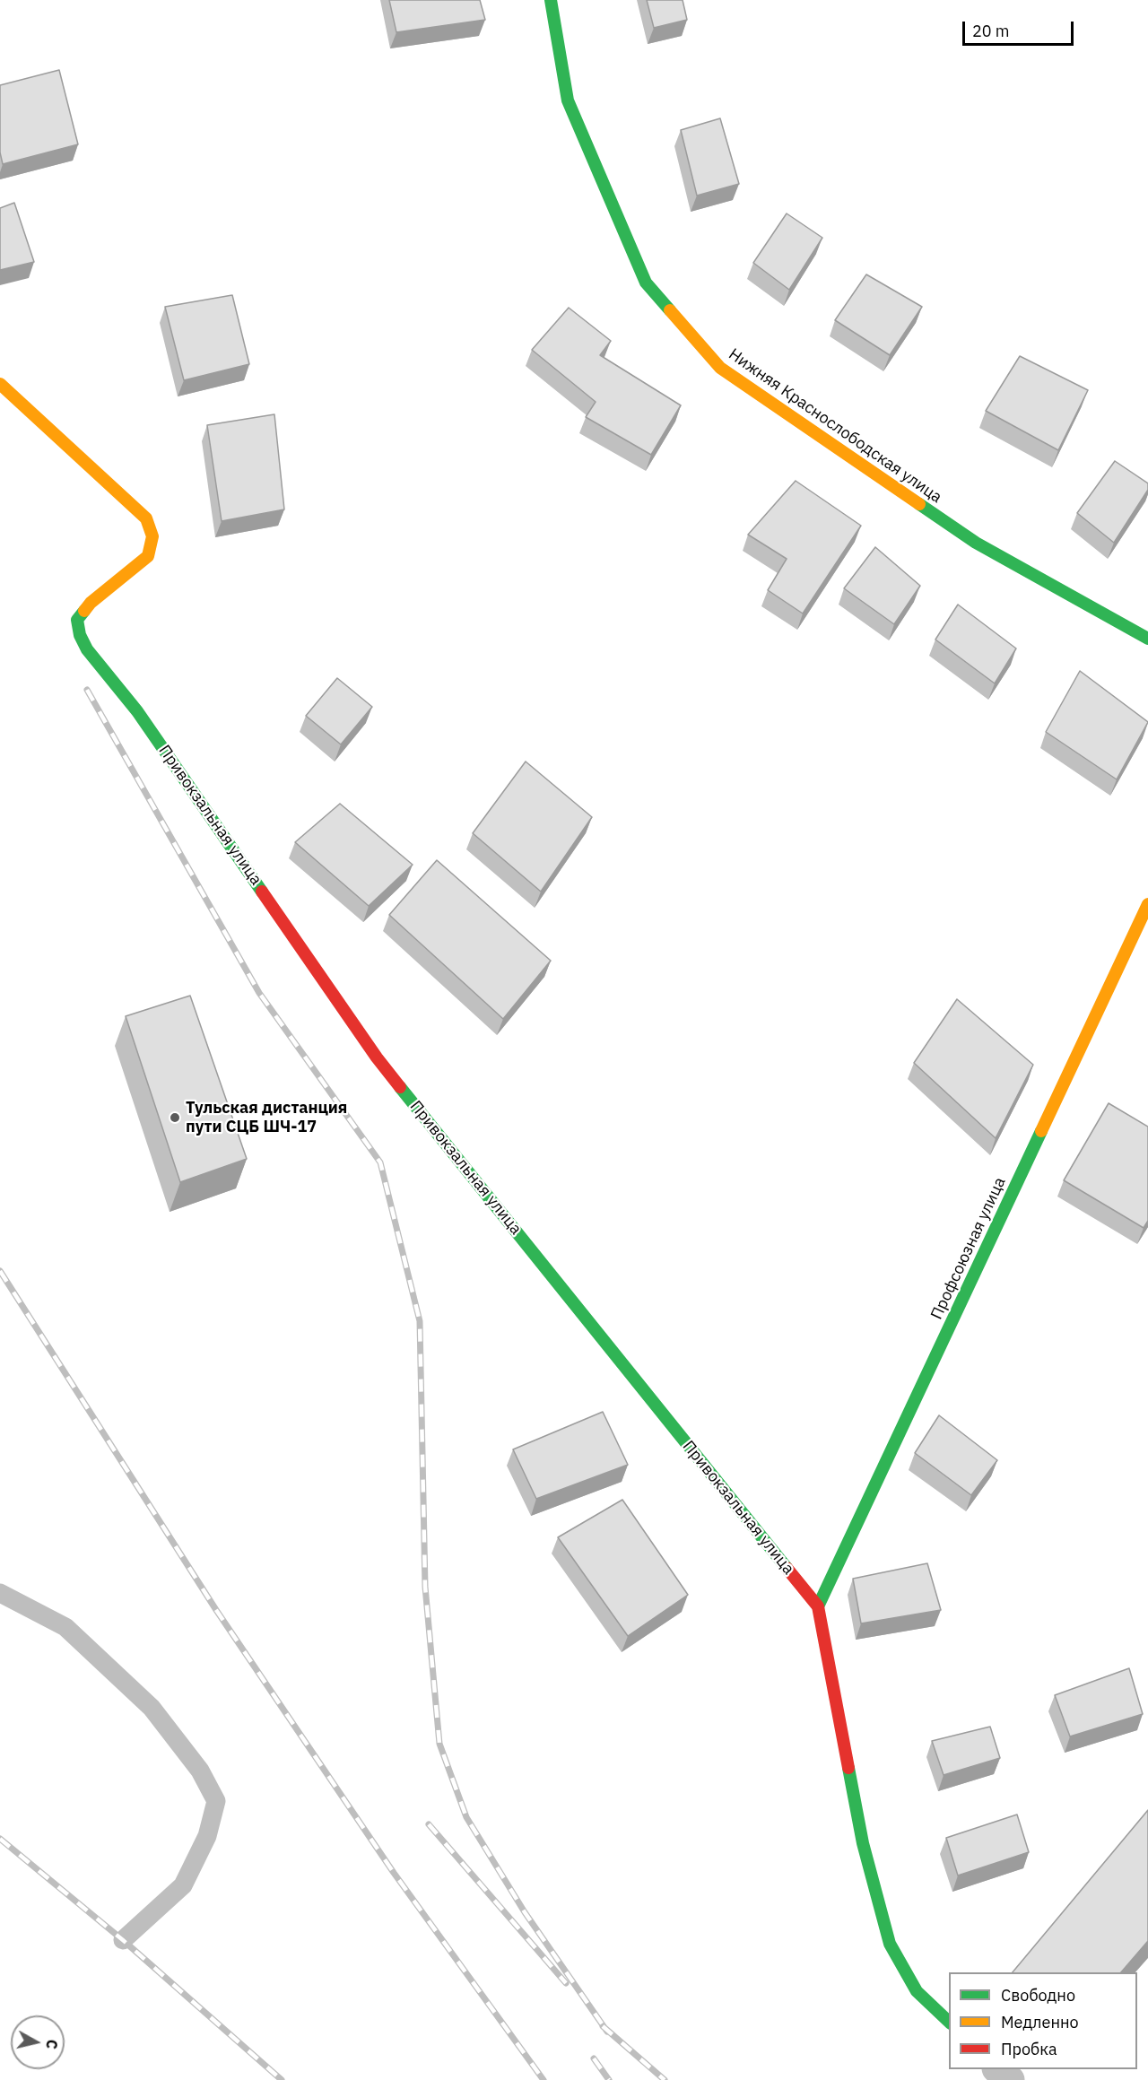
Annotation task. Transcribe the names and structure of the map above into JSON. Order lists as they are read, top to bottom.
{
  "streets": {
    "street": ["Нижняя Краснослободская улица", "Привокзальная улица", "Профсоюзная улица"]
  },
  "crossings": [
    ["Привокзальная улица", "Профсоюзная улица"]
  ],
  "places": ["Тульская дистанция пути СЦБ ШЧ-17"],
  "legend": ["Свободно", "Медленно", "Пробка"],
  "scale_bar": "20 m",
  "north": "right"
}
